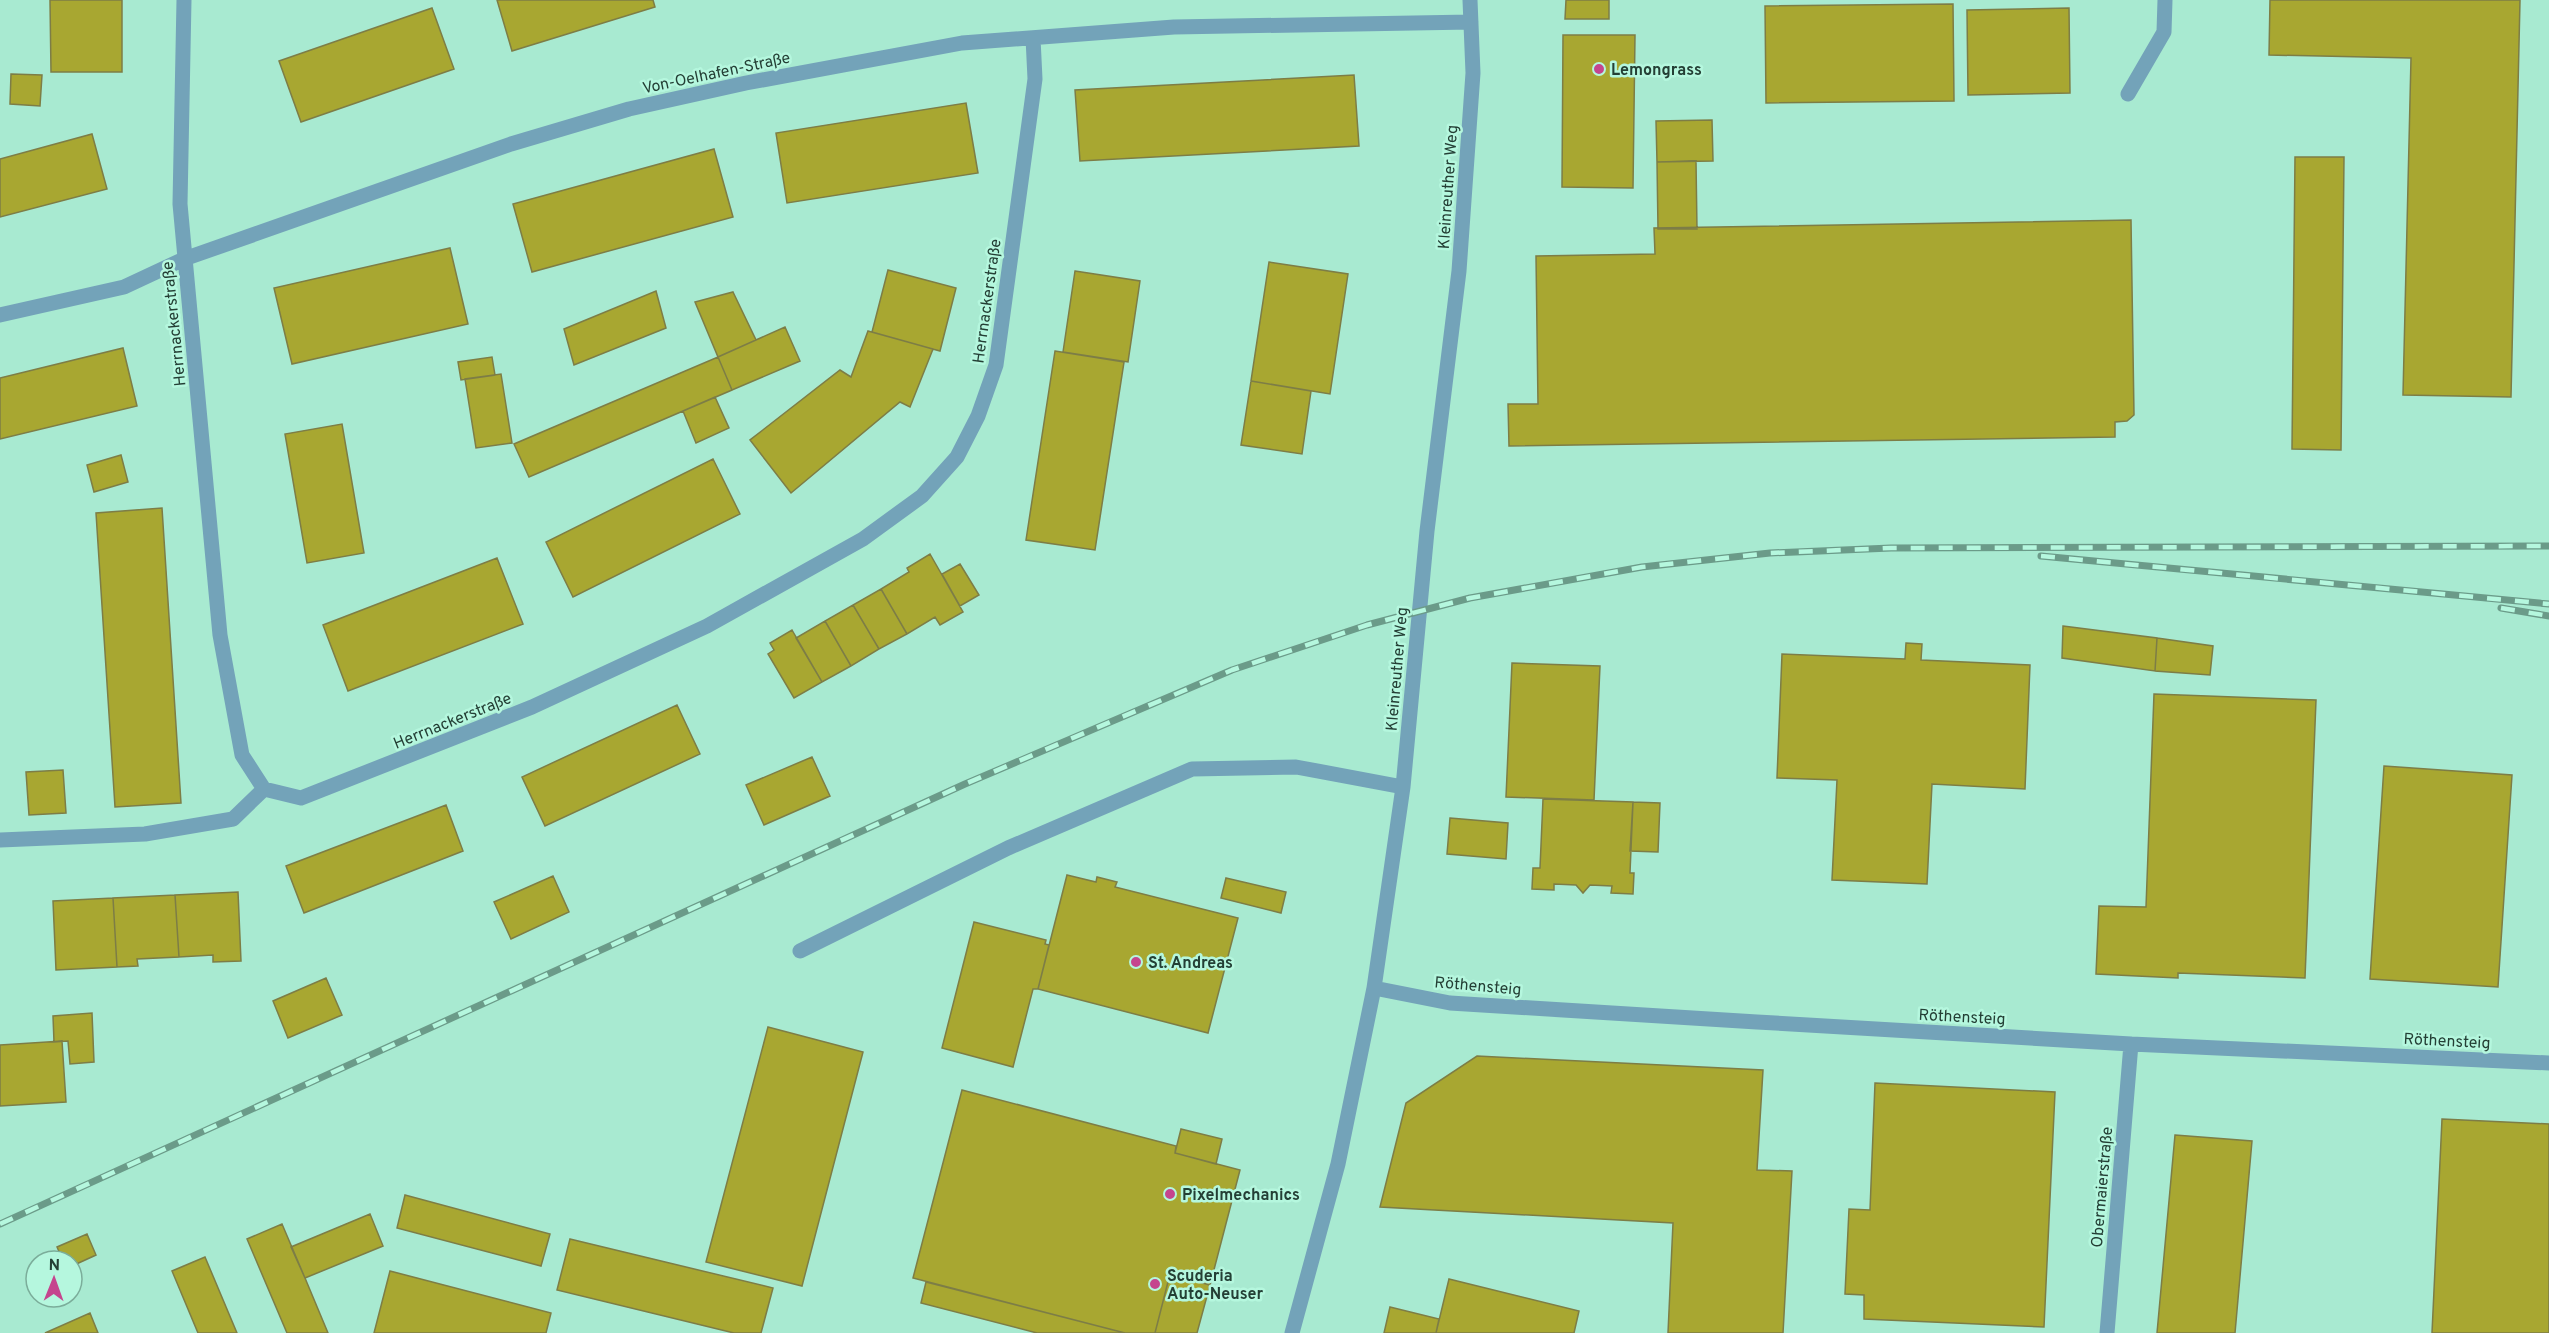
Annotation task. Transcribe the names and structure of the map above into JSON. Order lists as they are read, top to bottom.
{
  "streets": {
    "street": [
      "Von-Oelhafen-Straße",
      "Kleinreuther Weg",
      "Herrnackerstraße",
      "Röthensteig",
      "Obermaierstraße"
    ]
  },
  "crossings": [
    ["Von-Oelhafen-Straße", "Kleinreuther Weg"],
    ["Von-Oelhafen-Straße", "Herrnackerstraße"],
    ["Kleinreuther Weg", "Röthensteig"],
    ["Röthensteig", "Obermaierstraße"]
  ],
  "places": [
    "Lemongrass",
    "St. Andreas",
    "Pixelmechanics",
    "Scuderia Auto-Neuser"
  ],
  "north": "top"
}
